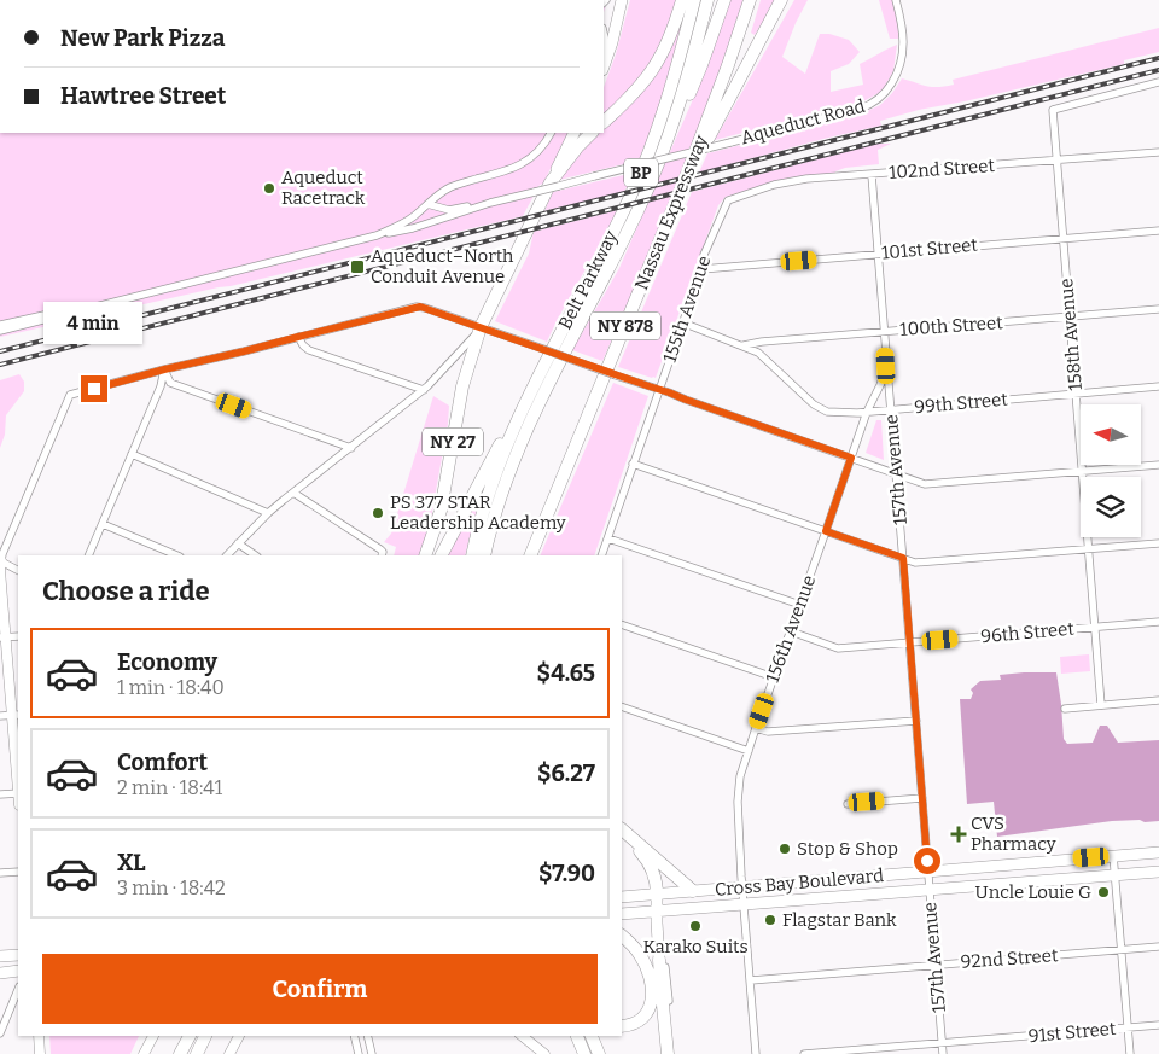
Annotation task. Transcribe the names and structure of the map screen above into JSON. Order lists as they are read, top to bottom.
{
  "streets": {
    "highway": [
      "BP",
      "Nassau Expressway",
      "Belt Parkway",
      "NY 878",
      "NY 27"
    ],
    "main road": ["Cross Bay Boulevard"],
    "street": [
      "Aqueduct Road",
      "102nd Street",
      "101st Street",
      "155th Avenue",
      "100th Street",
      "158th Avenue",
      "99th Street",
      "157th Avenue",
      "156th Avenue",
      "96th Street",
      "92nd Street",
      "91st Street"
    ]
  },
  "crossings": [
    ["Aqueduct Road", "NY 27"],
    ["102nd Street", "155th Avenue"],
    ["102nd Street", "158th Avenue"],
    ["102nd Street", "157th Avenue"],
    ["101st Street", "155th Avenue"],
    ["101st Street", "158th Avenue"],
    ["101st Street", "157th Avenue"],
    ["155th Avenue", "99th Street"],
    ["100th Street", "158th Avenue"],
    ["100th Street", "99th Street"],
    ["100th Street", "157th Avenue"],
    ["158th Avenue", "99th Street"],
    ["158th Avenue", "96th Street"],
    ["99th Street", "157th Avenue"],
    ["99th Street", "156th Avenue"],
    ["157th Avenue", "156th Avenue"],
    ["157th Avenue", "96th Street"],
    ["157th Avenue", "Cross Bay Boulevard"],
    ["157th Avenue", "92nd Street"],
    ["157th Avenue", "91st Street"],
    ["156th Avenue", "96th Street"],
    ["156th Avenue", "Cross Bay Boulevard"],
    ["156th Avenue", "92nd Street"]
  ],
  "places": {
    "other": [
      "Aqueduct Racetrack",
      "PS 377 STAR Leadership Academy",
      "Stop & Shop",
      "Uncle Louie G",
      "Flagstar Bank",
      "Karako Suits"
    ],
    "transit": ["Aqueduct–North Conduit Avenue"],
    "health": ["CVS Pharmacy"]
  },
  "north": "left",
  "page": {
    "banner": ["New Park Pizza", "Hawtree Street"],
    "bubble": "4 min",
    "heading": "Choose a ride",
    "list": [
      {
        "name": "Economy",
        "note": "1 min · 18:40",
        "value": "$4.65"
      },
      {
        "name": "Comfort",
        "note": "2 min · 18:41",
        "value": "$6.27"
      },
      {
        "name": "XL",
        "note": "3 min · 18:42",
        "value": "$7.90"
      }
    ],
    "buttons": "Confirm"
  }
}
